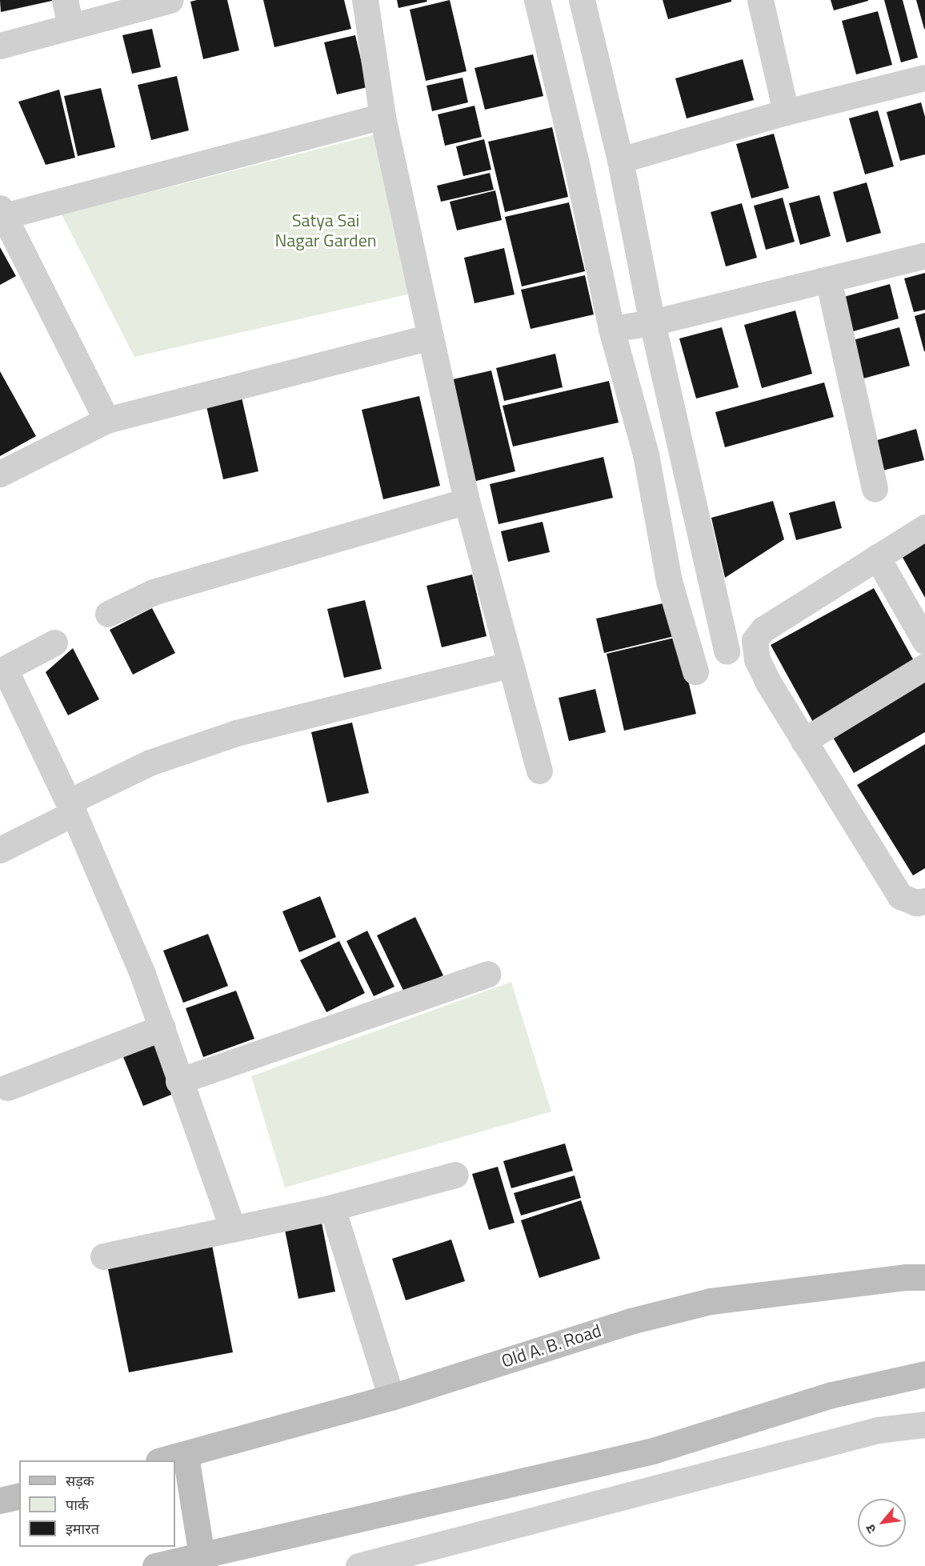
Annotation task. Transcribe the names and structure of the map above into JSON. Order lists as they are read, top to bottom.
{
  "streets": {
    "main road": ["Old A. B. Road"]
  },
  "parks": ["Satya Sai Nagar Garden"],
  "legend": ["सड़क", "पार्क", "इमारत"],
  "north": "bottom left"
}
